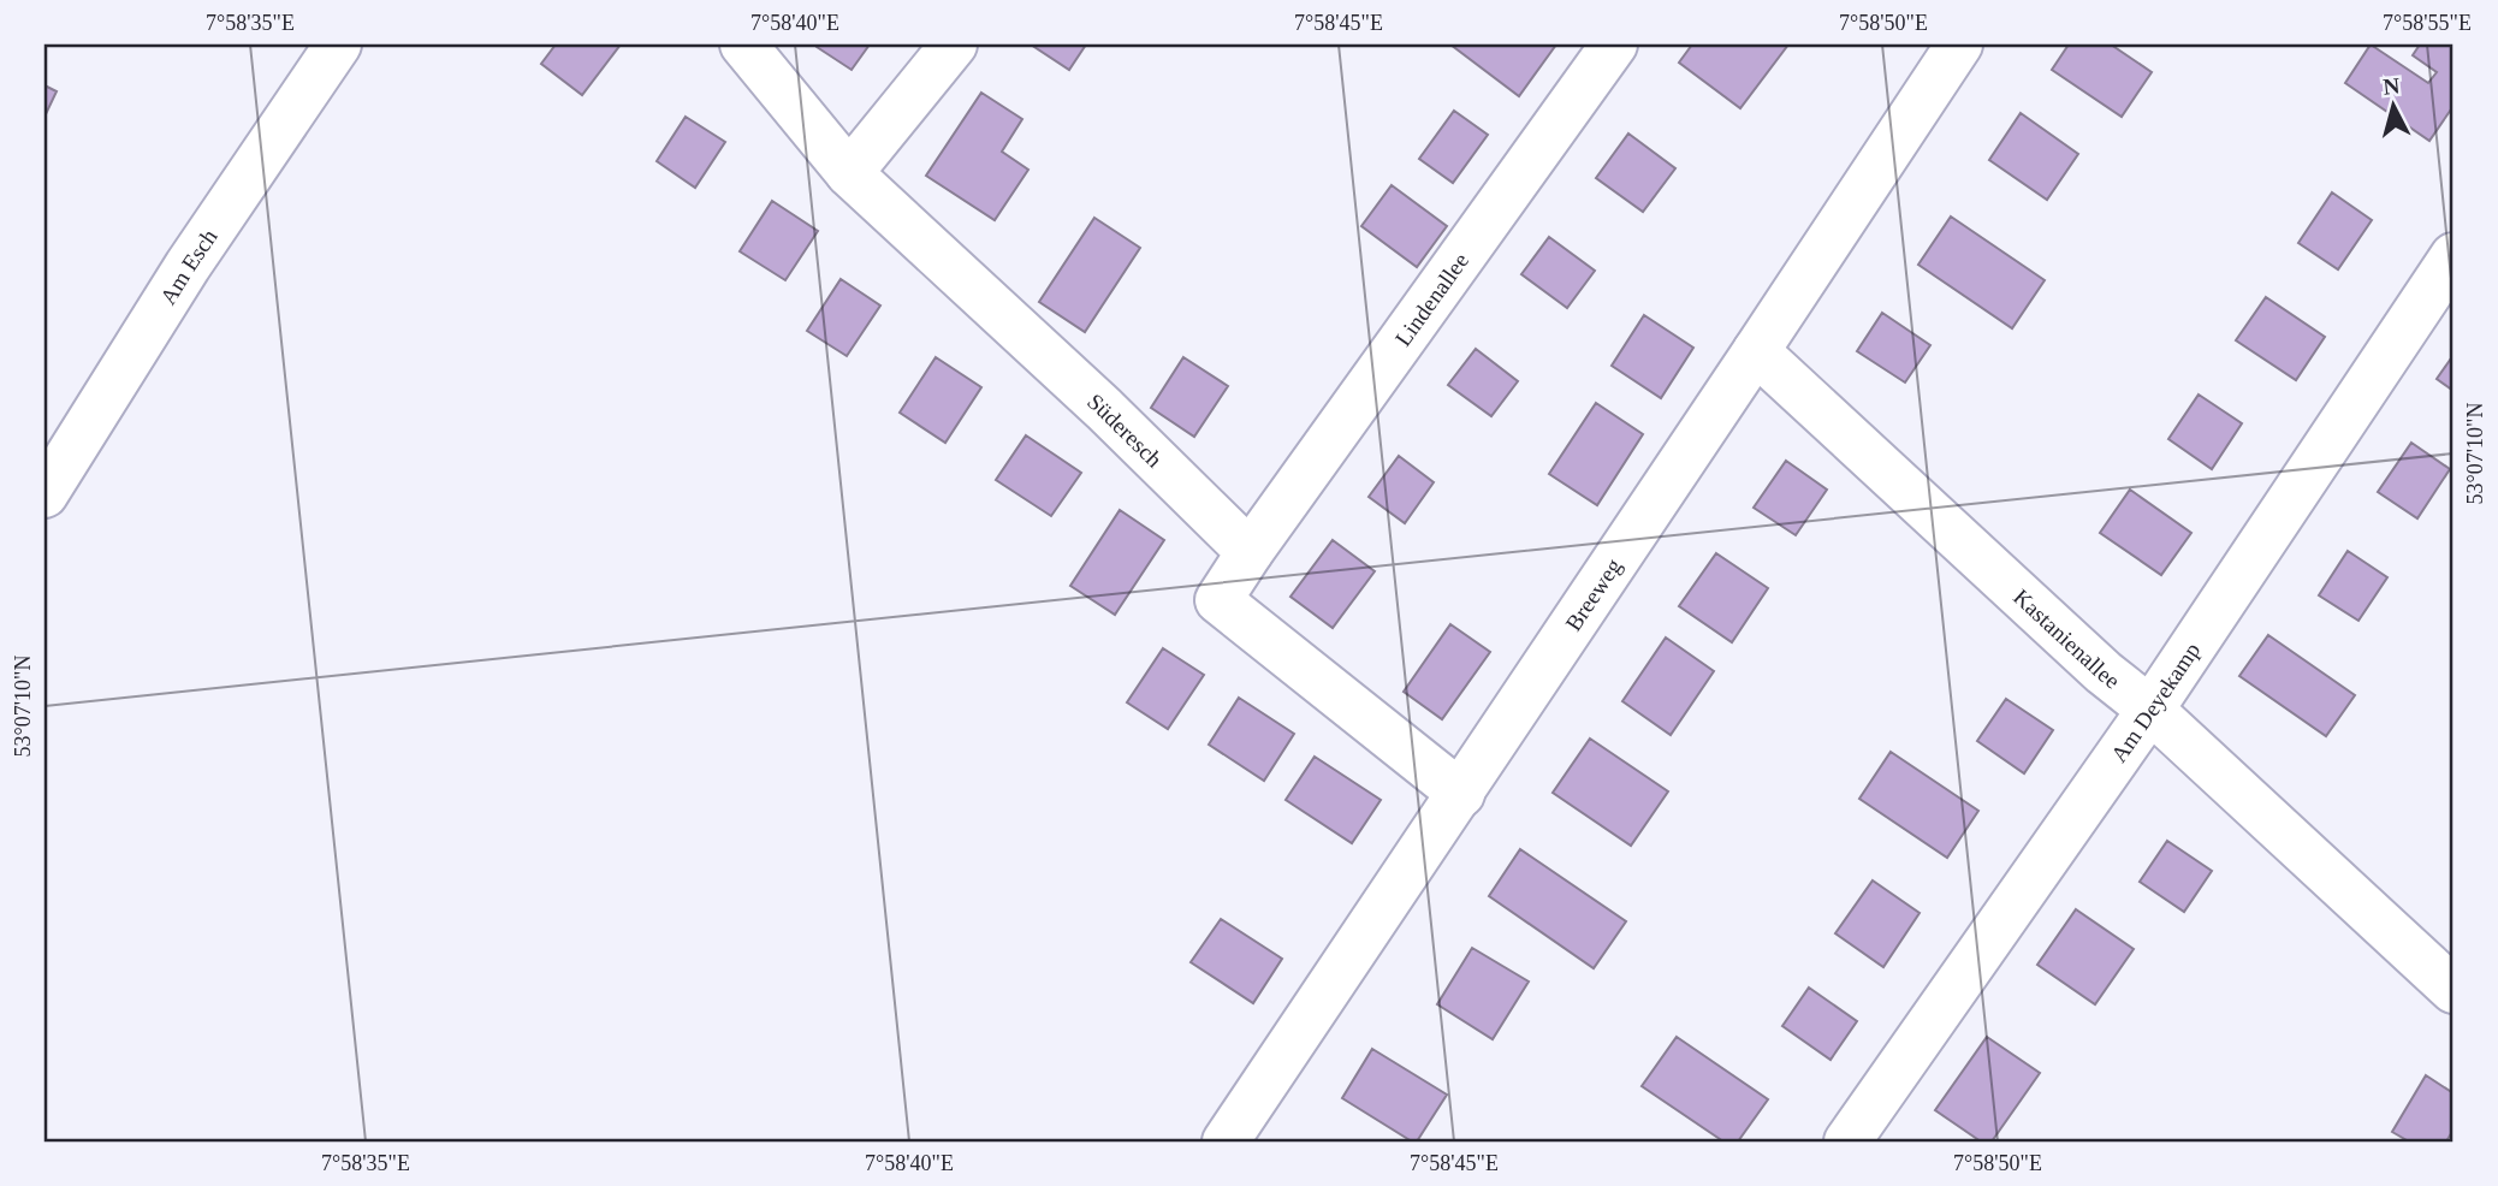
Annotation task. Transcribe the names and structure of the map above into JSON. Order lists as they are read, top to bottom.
{
  "streets": {
    "street": [
      "Am Esch",
      "Lindenallee",
      "Süderesch",
      "Breeweg",
      "Kastanienallee",
      "Am Deyekamp"
    ]
  },
  "crossings": [
    ["Lindenallee", "Süderesch"],
    ["Breeweg", "Kastanienallee"],
    ["Kastanienallee", "Am Deyekamp"]
  ],
  "north": "top",
  "coordinates": [
    "7°58'35\"E",
    "7°58'40\"E",
    "7°58'45\"E",
    "7°58'50\"E",
    "7°58'55\"E",
    "53°07'10\"N"
  ]
}
